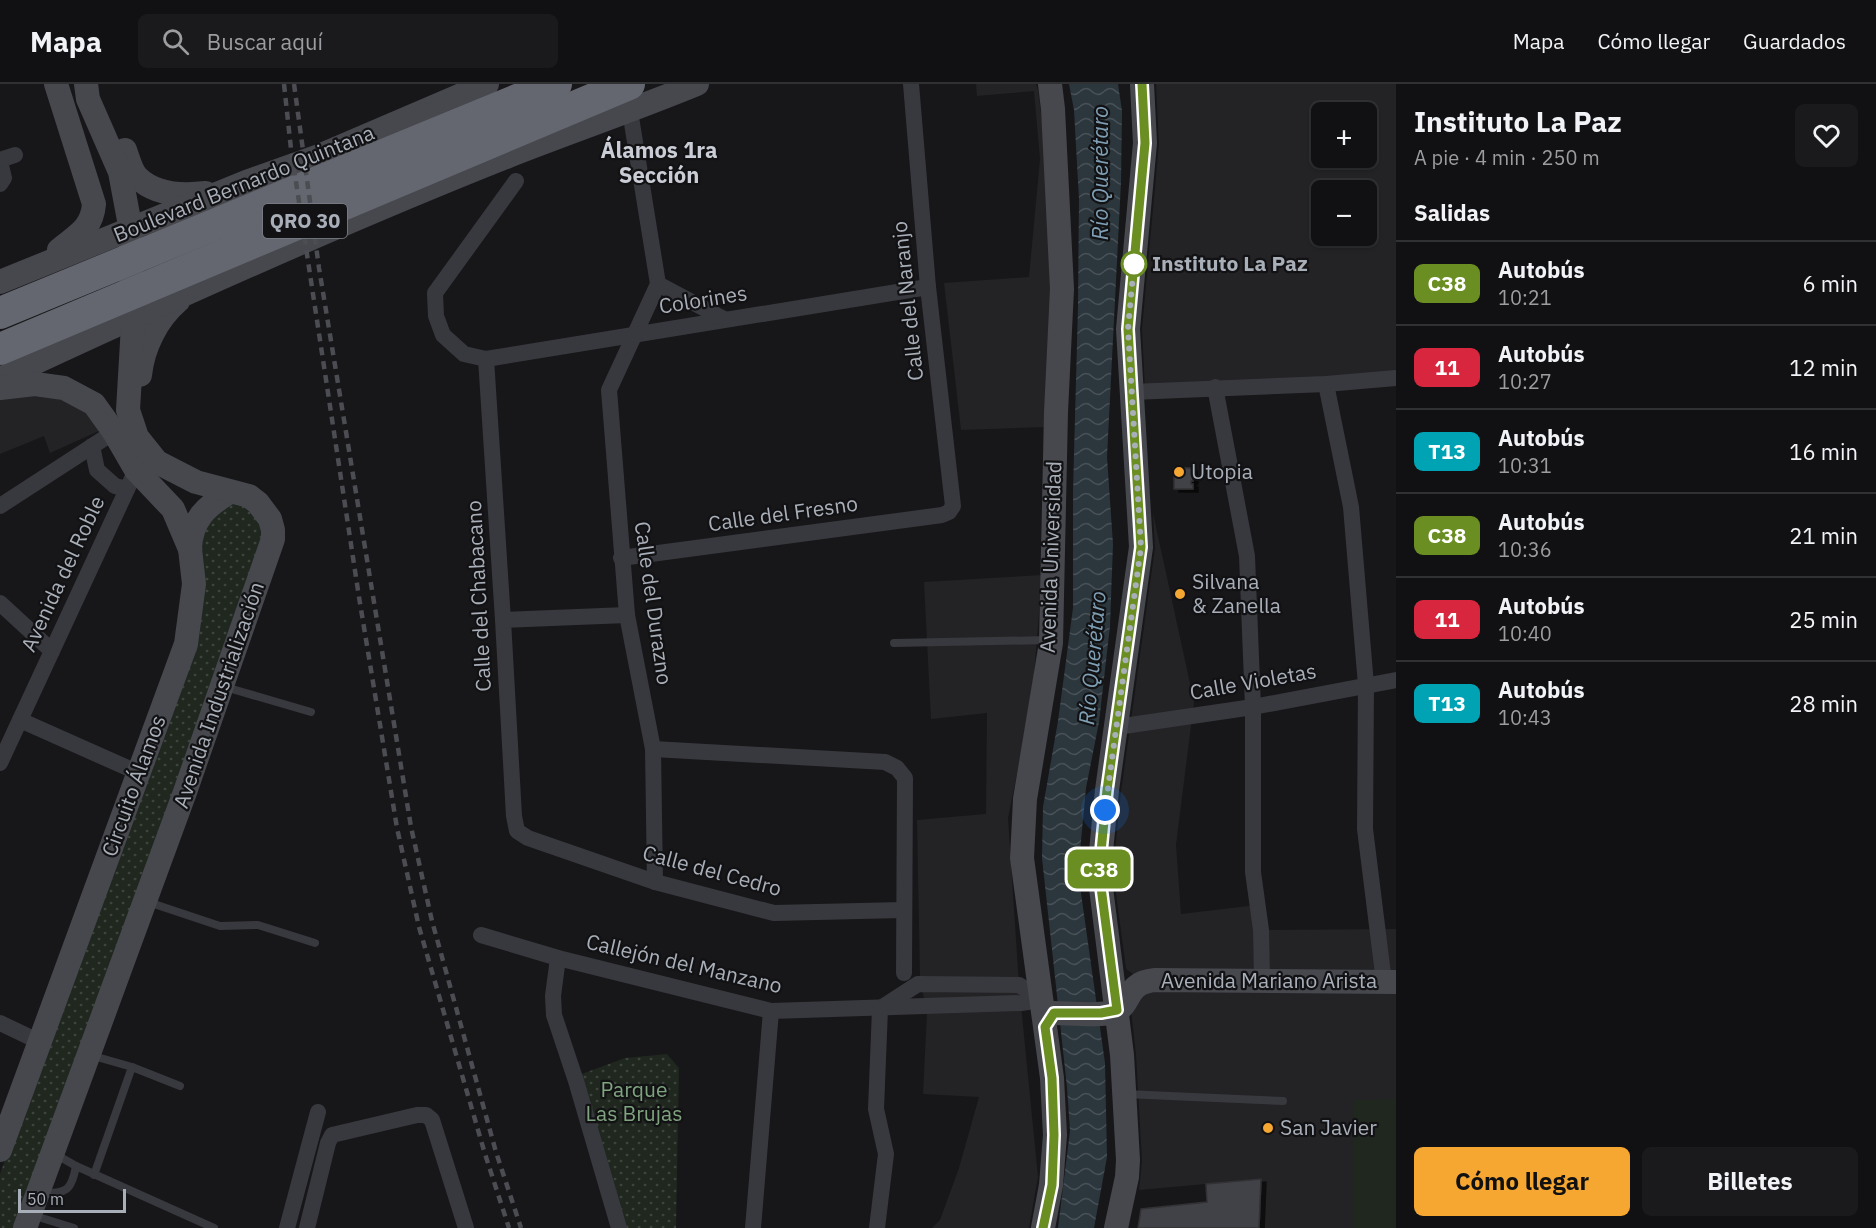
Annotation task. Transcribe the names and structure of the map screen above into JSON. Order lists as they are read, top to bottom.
{
  "streets": {
    "highway": ["Boulevard Bernardo Quintana", "QRO 30"],
    "main road": [
      "Avenida Universidad",
      "Avenida Industrialización",
      "Circuito Álamos",
      "Avenida Mariano Arista"
    ],
    "street": [
      "Colorines",
      "Calle del Naranjo",
      "Calle del Fresno",
      "Avenida del Roble",
      "Calle del Chabacano",
      "Calle del Durazno",
      "Calle Violetas",
      "Calle del Cedro",
      "Callejón del Manzano"
    ]
  },
  "crossings": [
    ["Colorines", "Calle del Naranjo"],
    ["Colorines", "Calle del Chabacano"],
    ["Colorines", "Calle del Durazno"],
    ["Calle del Naranjo", "Calle del Fresno"],
    ["Calle del Fresno", "Calle del Durazno"],
    ["Avenida Universidad", "Callejón del Manzano"],
    ["Avenida Universidad", "Avenida Mariano Arista"],
    ["Avenida del Roble", "Circuito Álamos"],
    ["Calle del Chabacano", "Calle del Cedro"],
    ["Calle del Durazno", "Calle del Cedro"],
    ["Avenida Industrialización", "Circuito Álamos"],
    ["Callejón del Manzano", "Avenida Mariano Arista"]
  ],
  "districts": ["Álamos 1ra Sección"],
  "water": ["Río Querétaro"],
  "parks": ["Parque Las Brujas"],
  "places": [
    "Instituto La Paz",
    "Utopia",
    "Silvana & Zanella",
    "San Javier"
  ],
  "lines": ["bus line C38"],
  "scale_bar": "50 m",
  "page": {
    "header": "Mapa",
    "search": "Buscar aquí",
    "nav": ["Mapa", "Cómo llegar", "Guardados"],
    "on_map": "C38",
    "heading": [
      ["Instituto La Paz", "A pie · 4 min · 250 m"],
      "Salidas"
    ],
    "map_buttons": ["+", "−"],
    "list": [
      {
        "mark": "C38",
        "name": "Autobús",
        "note": "10:21",
        "value": "6 min"
      },
      {
        "mark": "11",
        "name": "Autobús",
        "note": "10:27",
        "value": "12 min"
      },
      {
        "mark": "T13",
        "name": "Autobús",
        "note": "10:31",
        "value": "16 min"
      },
      {
        "mark": "C38",
        "name": "Autobús",
        "note": "10:36",
        "value": "21 min"
      },
      {
        "mark": "11",
        "name": "Autobús",
        "note": "10:40",
        "value": "25 min"
      },
      {
        "mark": "T13",
        "name": "Autobús",
        "note": "10:43",
        "value": "28 min"
      }
    ],
    "buttons": ["Cómo llegar", "Billetes"],
    "scale": "50 m"
  }
}
